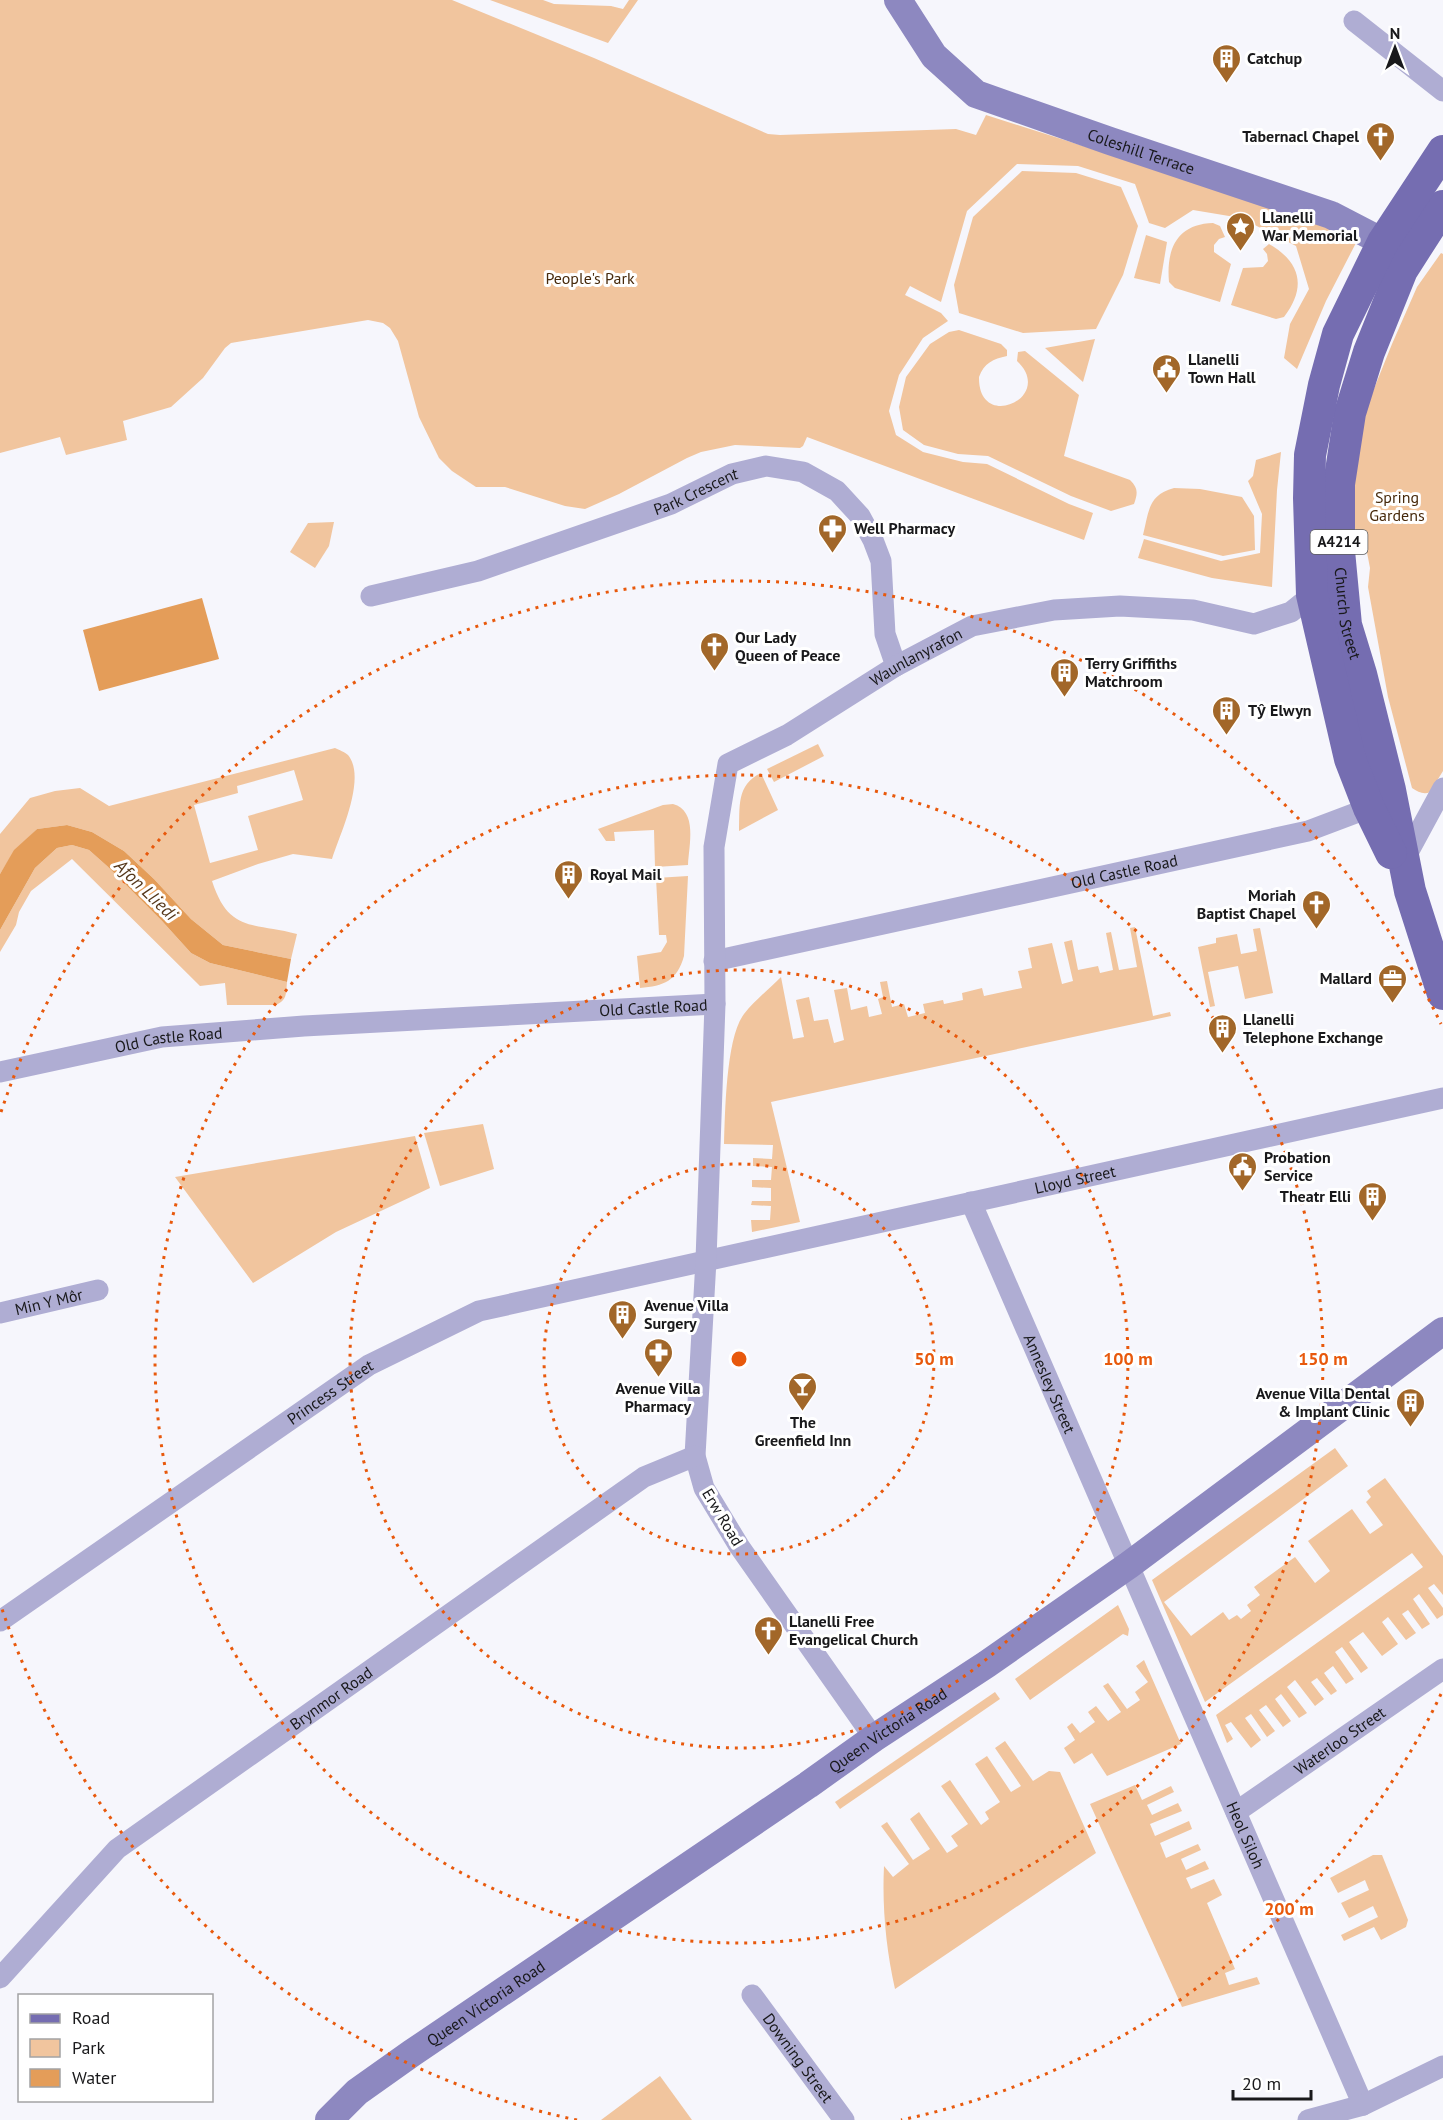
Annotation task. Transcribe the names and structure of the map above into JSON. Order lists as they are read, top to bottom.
{
  "streets": {
    "main road": ["A4214", "Church Street"],
    "street": [
      "Coleshill Terrace",
      "Park Crescent",
      "Waunlanyrafon",
      "Old Castle Road",
      "Lloyd Street",
      "Min Y Môr",
      "Annesley Street",
      "Princess Street",
      "Erw Road",
      "Brynmor Road",
      "Queen Victoria Road",
      "Waterloo Street",
      "Heol Siloh",
      "Downing Street"
    ]
  },
  "crossings": [
    ["Coleshill Terrace", "Church Street"],
    ["Park Crescent", "Waunlanyrafon"],
    ["A4214", "Church Street"],
    ["A4214", "Waunlanyrafon"],
    ["A4214", "Old Castle Road"],
    ["Church Street", "Waunlanyrafon"],
    ["Church Street", "Old Castle Road"],
    ["Waunlanyrafon", "Old Castle Road"],
    ["Old Castle Road", "Erw Road"],
    ["Lloyd Street", "Annesley Street"],
    ["Lloyd Street", "Princess Street"],
    ["Lloyd Street", "Erw Road"],
    ["Annesley Street", "Queen Victoria Road"],
    ["Annesley Street", "Heol Siloh"],
    ["Princess Street", "Erw Road"],
    ["Erw Road", "Brynmor Road"],
    ["Erw Road", "Queen Victoria Road"],
    ["Queen Victoria Road", "Heol Siloh"],
    ["Waterloo Street", "Heol Siloh"]
  ],
  "water": ["Afon Lliedi"],
  "parks": ["People's Park", "Spring Gardens"],
  "places": {
    "building": [
      "Catchup",
      "Terry Griffiths Matchroom",
      "Tŷ Elwyn",
      "Royal Mail",
      "Llanelli Telephone Exchange",
      "Theatr Elli",
      "Avenue Villa Surgery",
      "Avenue Villa Dental & Implant Clinic"
    ],
    "church": [
      "Tabernacl Chapel",
      "Our Lady Queen of Peace",
      "Moriah Baptist Chapel",
      "Llanelli Free Evangelical Church"
    ],
    "place": ["Llanelli War Memorial"],
    "public building": ["Llanelli Town Hall", "Probation Service"],
    "pharmacy": ["Well Pharmacy", "Avenue Villa Pharmacy"],
    "office": ["Mallard"],
    "bar": ["The Greenfield Inn"]
  },
  "legend": ["Road", "Park", "Water"],
  "scale_bar": "20 m",
  "north": "top",
  "rings": [
    "50 m",
    "100 m",
    "150 m",
    "200 m"
  ]
}
